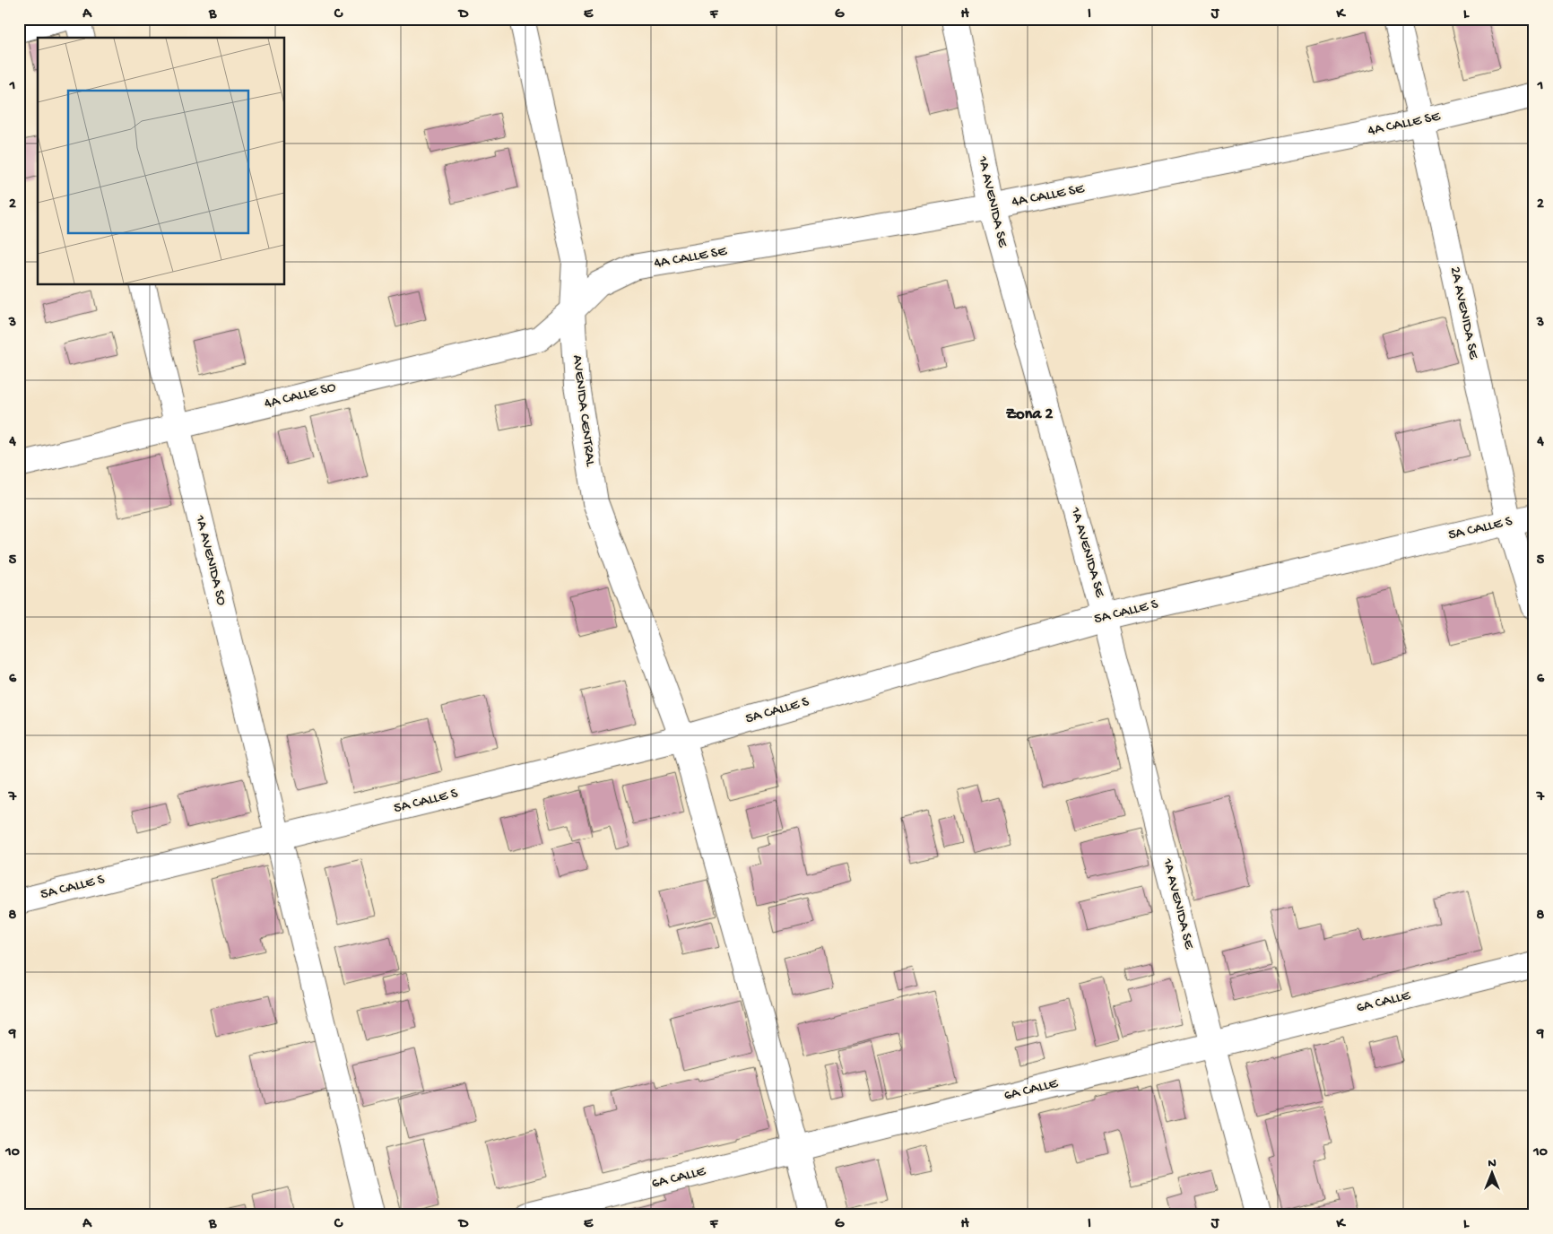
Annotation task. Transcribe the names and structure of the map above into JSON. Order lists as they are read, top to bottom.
{
  "streets": {
    "street": [
      "4A CALLE SE",
      "1A AVENIDA SE",
      "2A AVENIDA SE",
      "4A CALLE SO",
      "AVENIDA CENTRAL",
      "5A CALLE S",
      "1A AVENIDA SO",
      "6A CALLE"
    ]
  },
  "crossings": [
    ["4A CALLE SE", "1A AVENIDA SE"],
    ["4A CALLE SE", "2A AVENIDA SE"],
    ["4A CALLE SE", "4A CALLE SO"],
    ["4A CALLE SE", "AVENIDA CENTRAL"],
    ["1A AVENIDA SE", "5A CALLE S"],
    ["1A AVENIDA SE", "6A CALLE"],
    ["2A AVENIDA SE", "5A CALLE S"],
    ["4A CALLE SO", "AVENIDA CENTRAL"],
    ["4A CALLE SO", "1A AVENIDA SO"],
    ["AVENIDA CENTRAL", "5A CALLE S"],
    ["AVENIDA CENTRAL", "6A CALLE"],
    ["5A CALLE S", "1A AVENIDA SO"]
  ],
  "districts": ["Zona 2"],
  "north": "top",
  "grid": {
    "columns": [
      "A",
      "B",
      "C",
      "D",
      "E",
      "F",
      "G",
      "H",
      "I",
      "J",
      "K",
      "L"
    ],
    "rows": [
      "1",
      "2",
      "3",
      "4",
      "5",
      "6",
      "7",
      "8",
      "9",
      "10"
    ]
  }
}
